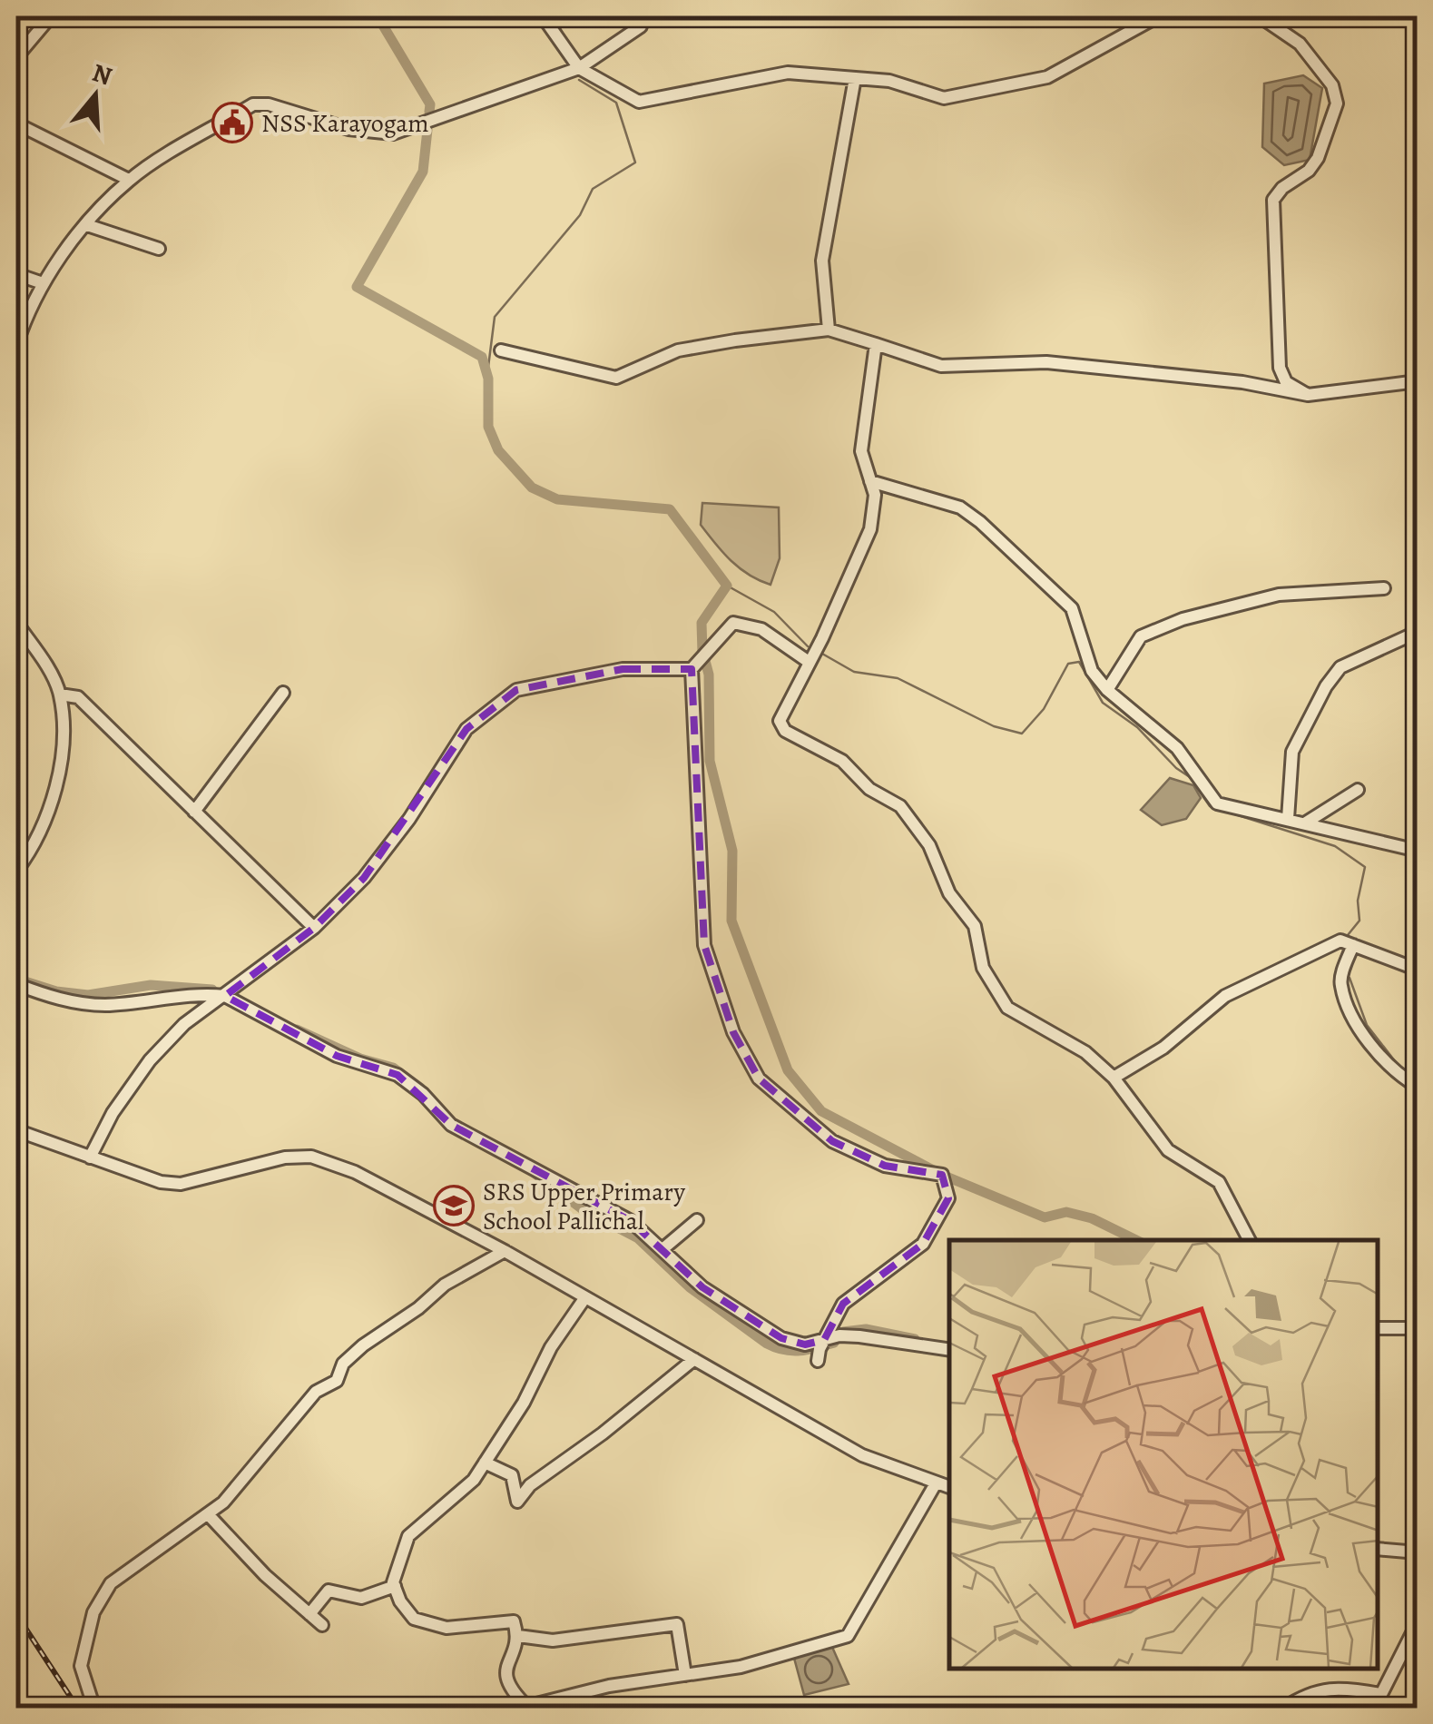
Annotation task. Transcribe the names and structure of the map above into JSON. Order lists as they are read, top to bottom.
{
  "places": {
    "public building": ["NSS Karayogam"],
    "school or university": ["SRS Upper Primary School Pallichal"]
  },
  "north": "top"
}
